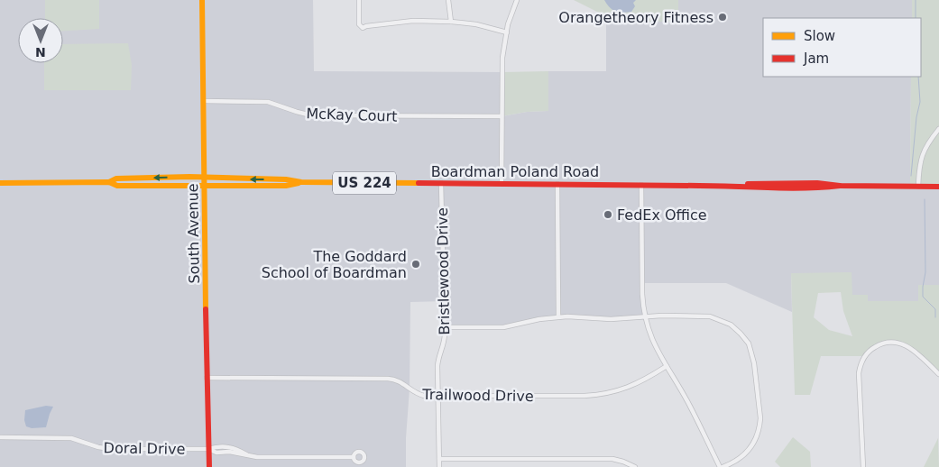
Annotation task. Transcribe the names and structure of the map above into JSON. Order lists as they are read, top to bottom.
{
  "streets": {
    "main road": ["Boardman Poland Road", "US 224", "South Avenue"],
    "street": [
      "McKay Court",
      "Bristlewood Drive",
      "Trailwood Drive",
      "Doral Drive"
    ]
  },
  "crossings": [
    ["McKay Court", "South Avenue"],
    ["Boardman Poland Road", "South Avenue"],
    ["Boardman Poland Road", "Bristlewood Drive"],
    ["South Avenue", "Trailwood Drive"],
    ["South Avenue", "Doral Drive"],
    ["Bristlewood Drive", "Trailwood Drive"]
  ],
  "places": ["Orangetheory Fitness", "FedEx Office", "The Goddard School of Boardman"],
  "legend": ["Slow", "Jam"],
  "north": "bottom"
}
